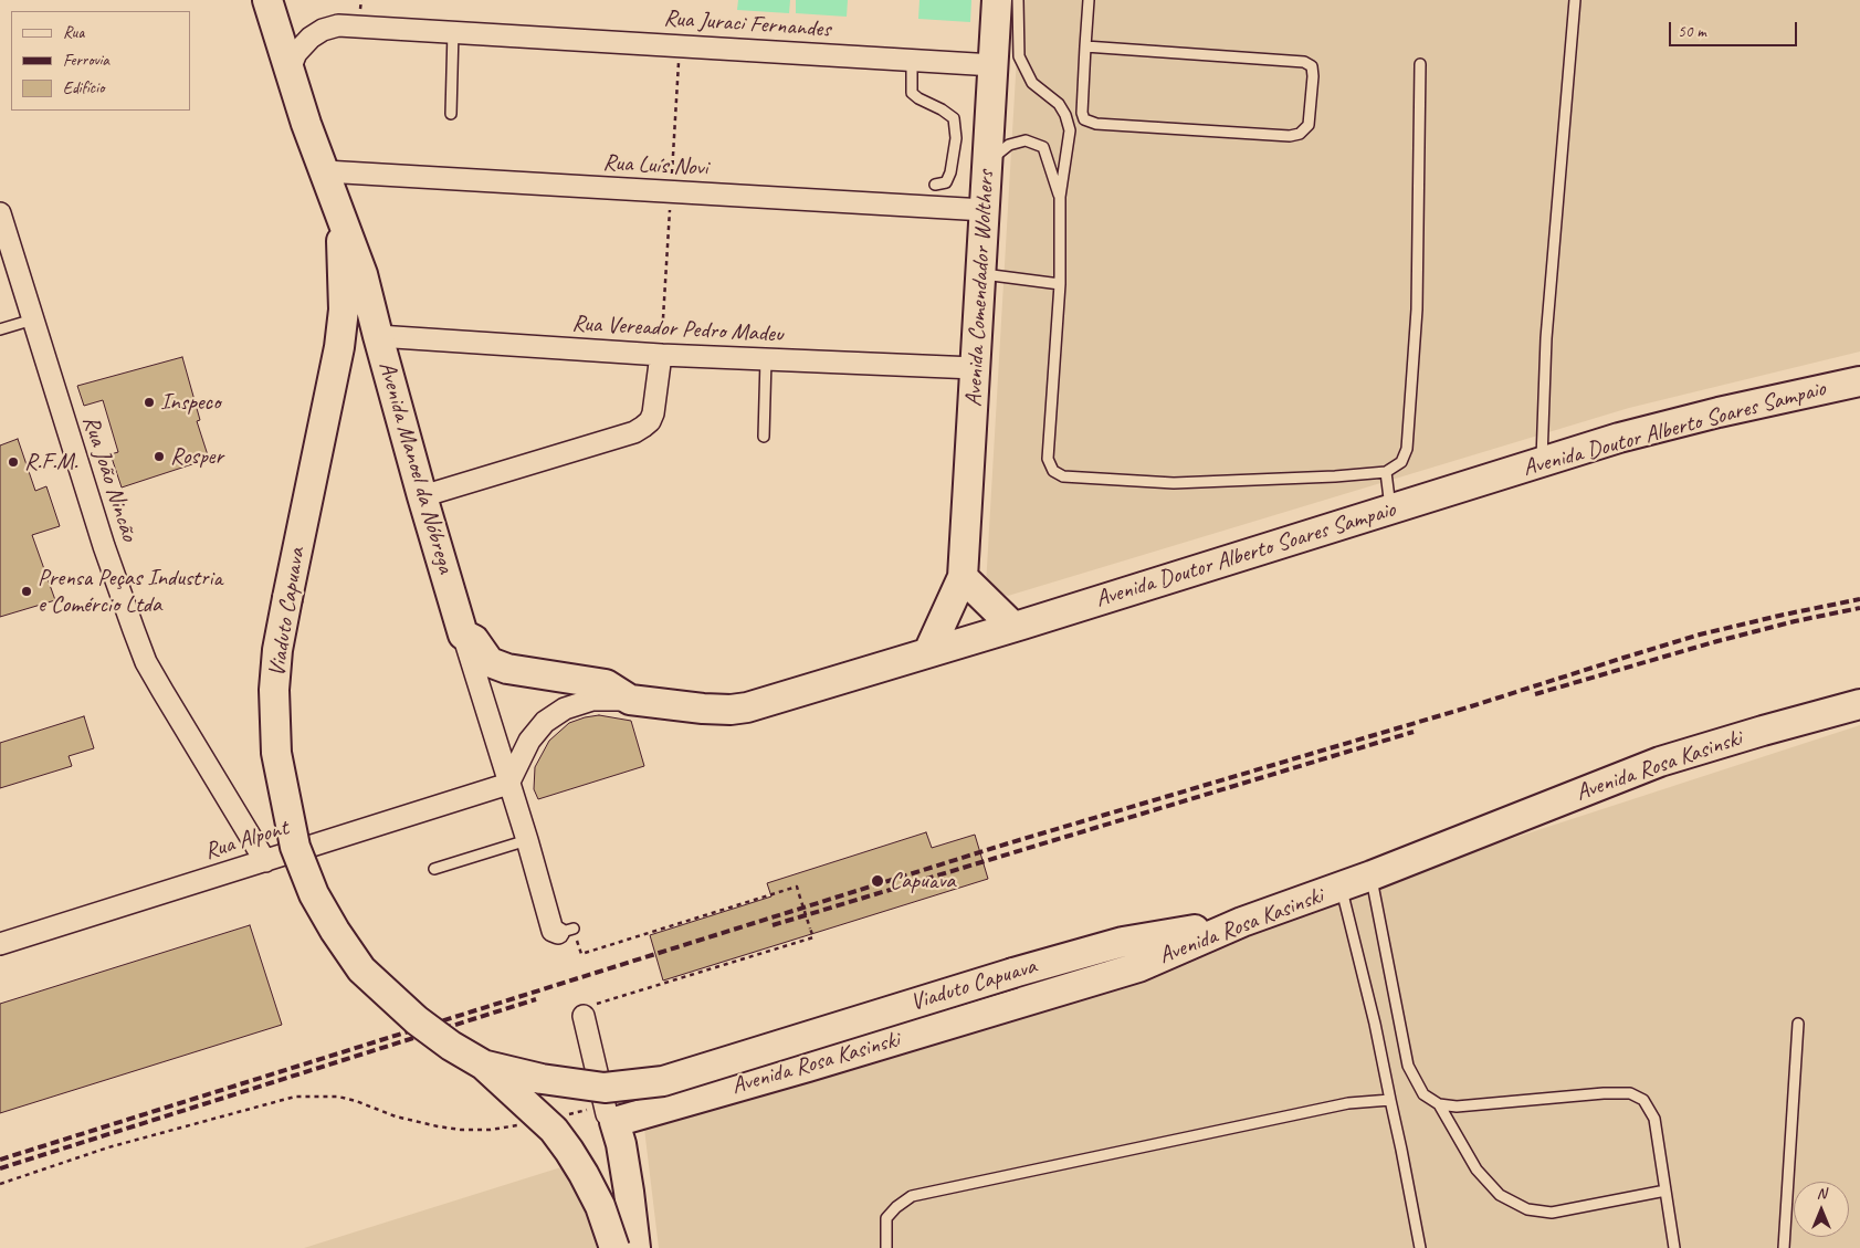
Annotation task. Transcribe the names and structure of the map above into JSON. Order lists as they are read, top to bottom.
{
  "streets": {
    "main road": [
      "Avenida Comendador Wolthers",
      "Avenida Doutor Alberto Soares Sampaio",
      "Avenida Manoel da Nóbrega",
      "Viaduto Capuava",
      "Avenida Rosa Kasinski"
    ],
    "street": [
      "Rua Juraci Fernandes",
      "Rua Luís Novi",
      "Rua Vereador Pedro Madeu",
      "Rua João Nincão",
      "Rua Alpont"
    ]
  },
  "crossings": [
    ["Rua Juraci Fernandes", "Avenida Comendador Wolthers"],
    ["Rua Juraci Fernandes", "Avenida Manoel da Nóbrega"],
    ["Rua Luís Novi", "Avenida Comendador Wolthers"],
    ["Rua Luís Novi", "Avenida Manoel da Nóbrega"],
    ["Avenida Comendador Wolthers", "Rua Vereador Pedro Madeu"],
    ["Avenida Comendador Wolthers", "Avenida Doutor Alberto Soares Sampaio"],
    ["Rua Vereador Pedro Madeu", "Avenida Manoel da Nóbrega"],
    ["Avenida Doutor Alberto Soares Sampaio", "Avenida Manoel da Nóbrega"],
    ["Avenida Doutor Alberto Soares Sampaio", "Rua Alpont"],
    ["Avenida Manoel da Nóbrega", "Viaduto Capuava"],
    ["Avenida Manoel da Nóbrega", "Rua Alpont"],
    ["Rua João Nincão", "Rua Alpont"],
    ["Viaduto Capuava", "Avenida Rosa Kasinski"]
  ],
  "places": [
    "Inspeco",
    "Rosper",
    "R.F.M.",
    "Prensa Peças Industria e Comércio Ltda",
    "Capuava"
  ],
  "legend": ["Rua", "Ferrovia", "Edifício"],
  "scale_bar": "50 m",
  "north": "top"
}
